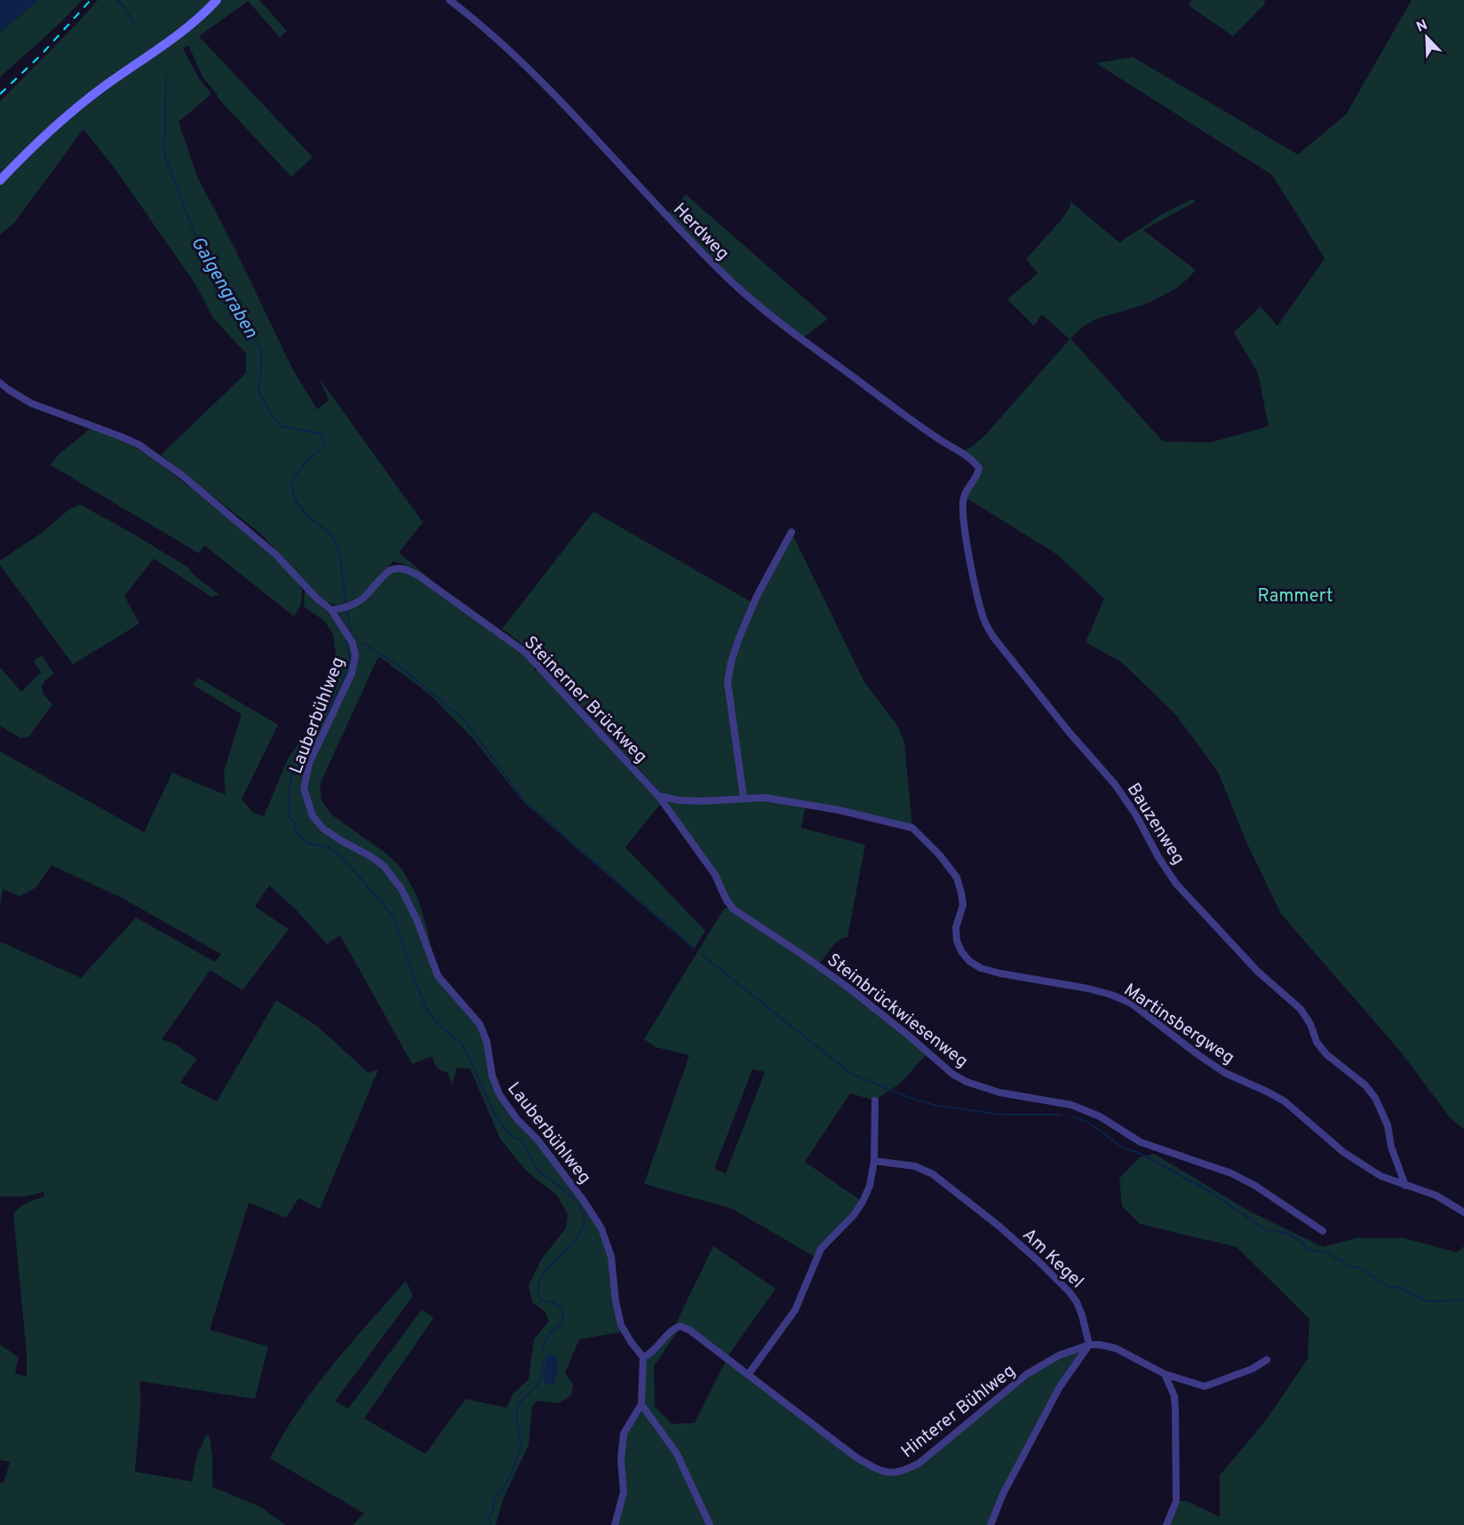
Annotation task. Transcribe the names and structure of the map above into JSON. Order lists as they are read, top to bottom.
{
  "streets": {
    "street": [
      "Herdweg",
      "Steinerner Brückweg",
      "Lauberbühlweg",
      "Bauzenweg",
      "Steinbrückwiesenweg",
      "Martinsbergweg",
      "Am Kegel",
      "Hinterer Bühlweg"
    ]
  },
  "crossings": [
    ["Herdweg", "Bauzenweg"],
    ["Steinerner Brückweg", "Lauberbühlweg"],
    ["Steinerner Brückweg", "Steinbrückwiesenweg"],
    ["Steinerner Brückweg", "Martinsbergweg"],
    ["Lauberbühlweg", "Hinterer Bühlweg"],
    ["Bauzenweg", "Martinsbergweg"],
    ["Steinbrückwiesenweg", "Martinsbergweg"],
    ["Am Kegel", "Hinterer Bühlweg"]
  ],
  "water": ["Galgengraben"],
  "parks": ["Rammert"],
  "north": "top left"
}
